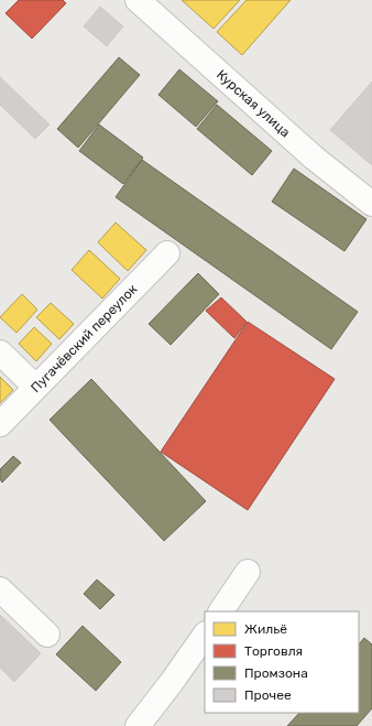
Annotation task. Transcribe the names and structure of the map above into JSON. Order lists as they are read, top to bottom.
{
  "streets": {
    "street": ["Курская улица", "Пугачёвский переулок"]
  },
  "legend": [
    "Жильё",
    "Торговля",
    "Промзона",
    "Прочее"
  ]
}
